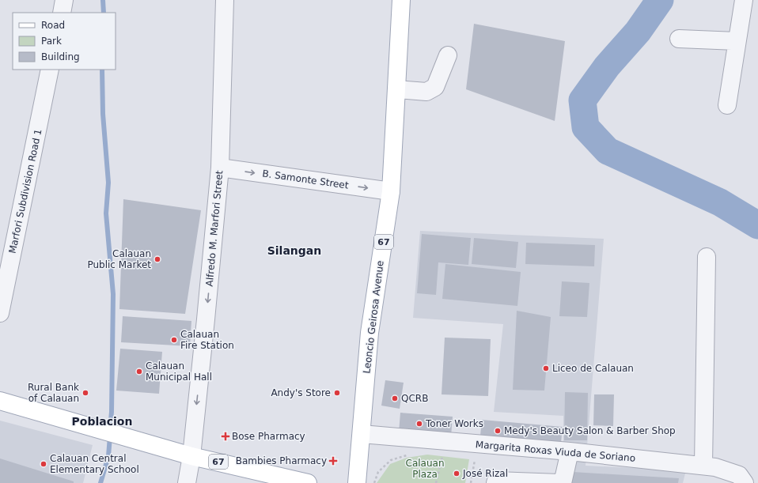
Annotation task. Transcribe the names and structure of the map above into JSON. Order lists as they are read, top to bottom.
{
  "streets": {
    "main road": ["67", "Leoncio Geirosa Avenue"],
    "street": [
      "B. Samonte Street",
      "Marfori Subdivision Road 1",
      "Alfredo M. Marfori Street",
      "Margarita Roxas Viuda de Soriano"
    ]
  },
  "crossings": [
    ["B. Samonte Street", "Alfredo M. Marfori Street"],
    ["B. Samonte Street", "Leoncio Geirosa Avenue"],
    ["Alfredo M. Marfori Street", "67"],
    ["Leoncio Geirosa Avenue", "Margarita Roxas Viuda de Soriano"]
  ],
  "one_way": ["B. Samonte Street", "Alfredo M. Marfori Street"],
  "districts": ["Silangan", "Poblacion"],
  "parks": ["Calauan Plaza"],
  "places": {
    "other": [
      "Calauan Public Market",
      "Calauan Fire Station",
      "Liceo de Calauan",
      "Calauan Municipal Hall",
      "Rural Bank of Calauan",
      "Andy's Store",
      "QCRB",
      "Toner Works",
      "Medy's Beauty Salon & Barber Shop",
      "Calauan Central Elementary School",
      "José Rizal"
    ],
    "health": ["Bose Pharmacy", "Bambies Pharmacy"]
  },
  "legend": ["Road", "Park", "Building"]
}
